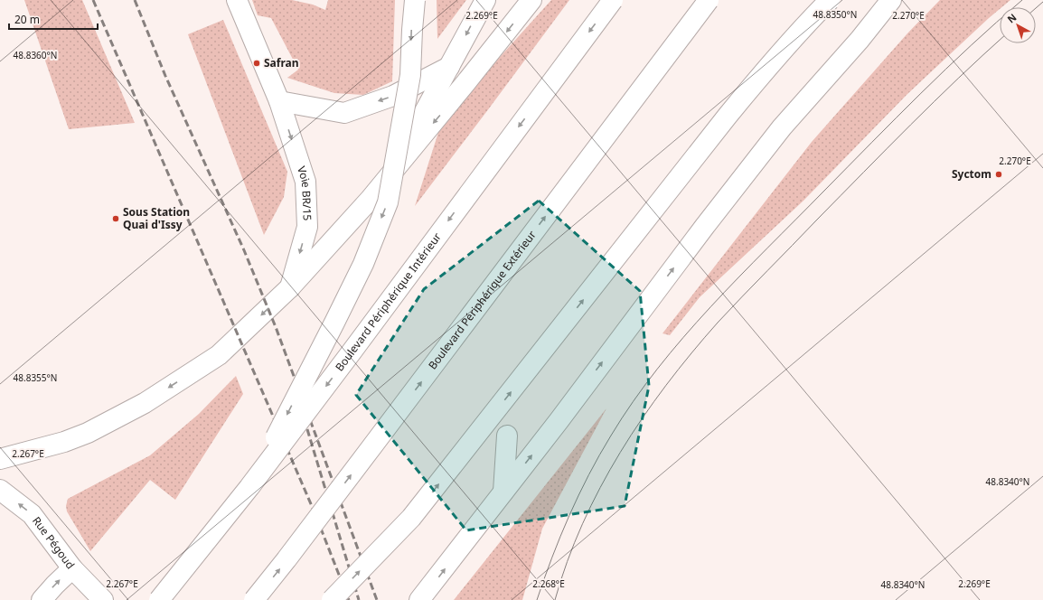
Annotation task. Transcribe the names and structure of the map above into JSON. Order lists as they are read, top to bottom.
{
  "streets": {
    "main road": [
      "Voie BR/15",
      "Boulevard Périphérique Extérieur",
      "Boulevard Périphérique Intérieur",
      "Rue Pégoud"
    ]
  },
  "one_way": ["Rue Pégoud"],
  "places": ["Safran", "Syctom", "Sous Station Quai d'Issy"],
  "scale_bar": "20 m",
  "north": "top left",
  "coordinates": [
    "48.8350°N",
    "2.269°E",
    "2.270°E",
    "48.8360°N",
    "48.8355°N",
    "2.267°E",
    "48.8340°N",
    "2.268°E"
  ]
}
